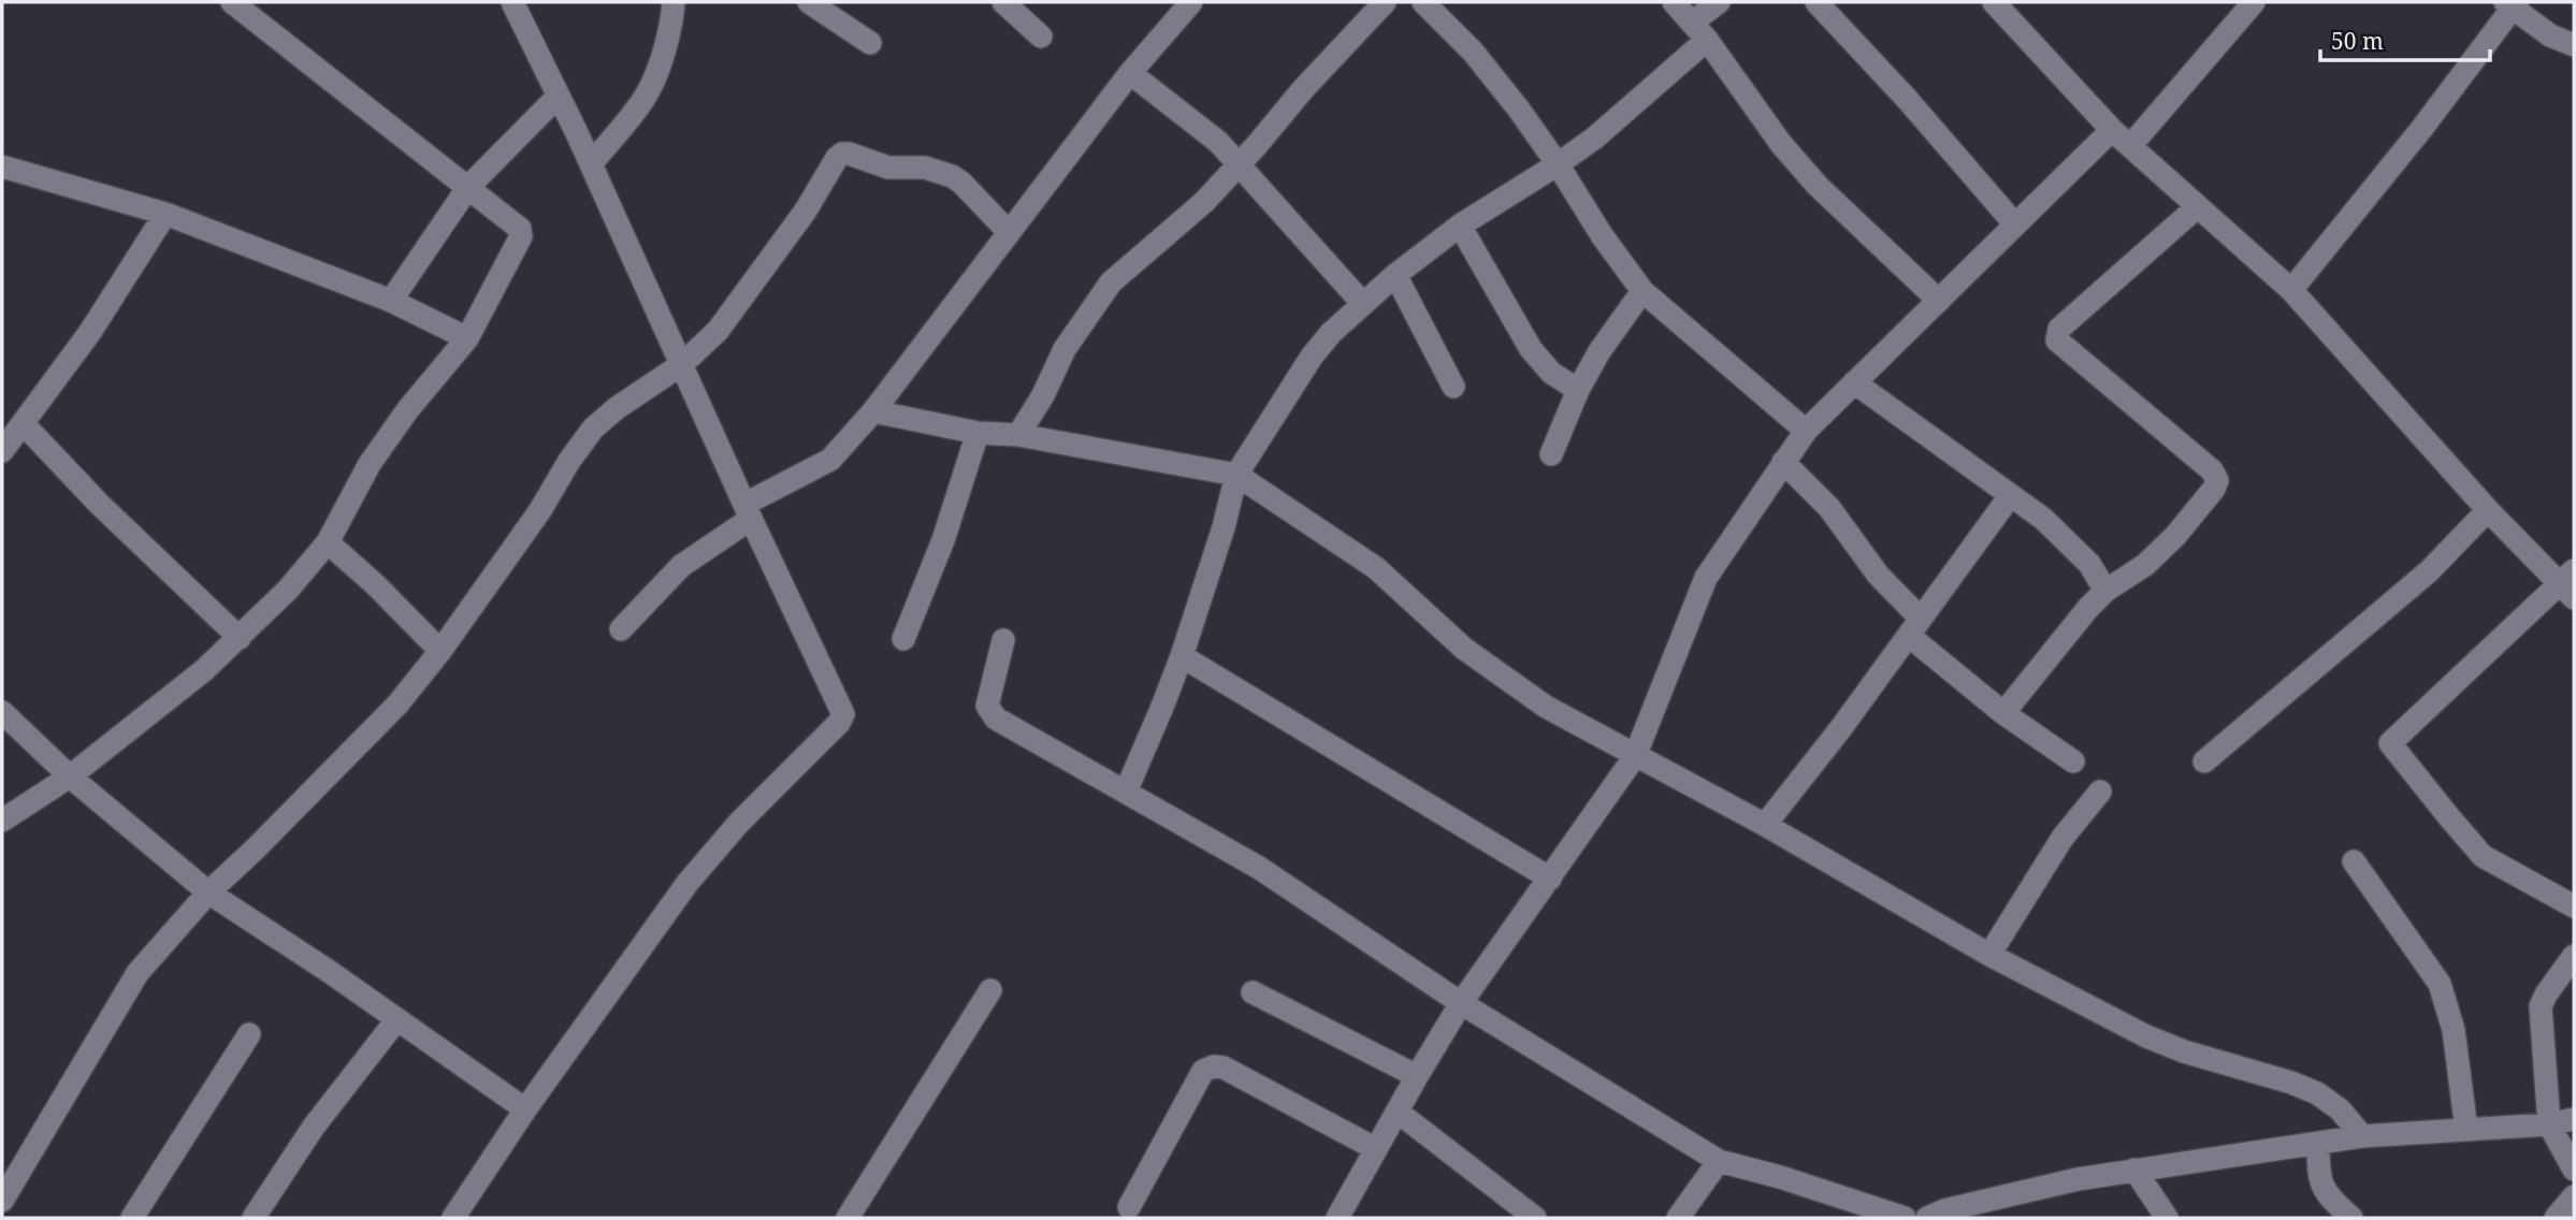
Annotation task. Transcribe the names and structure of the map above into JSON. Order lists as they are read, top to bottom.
{
  "scale_bar": "50 m"
}
